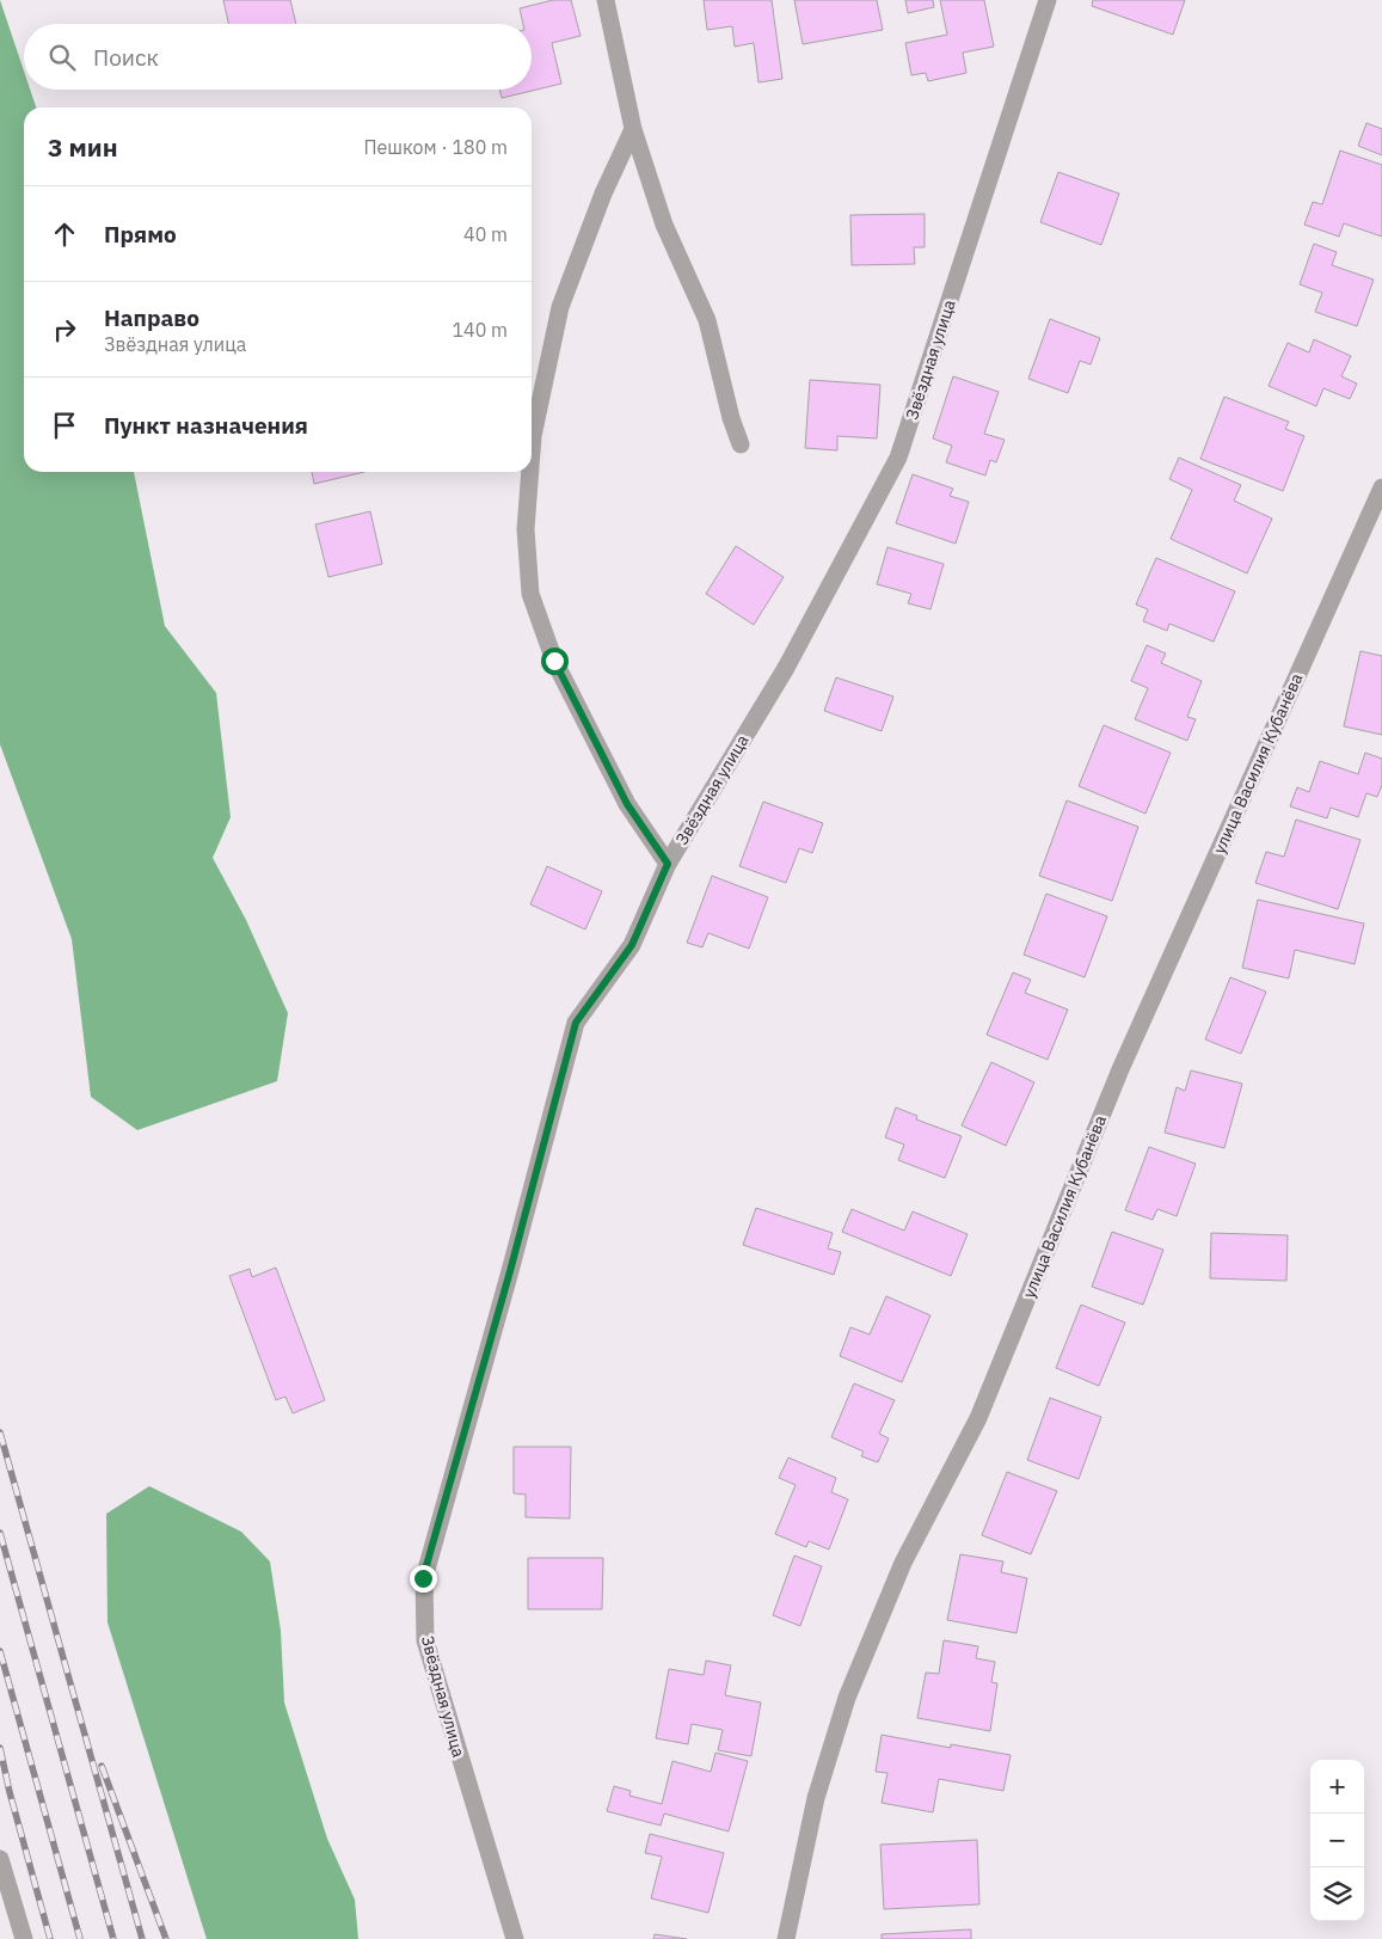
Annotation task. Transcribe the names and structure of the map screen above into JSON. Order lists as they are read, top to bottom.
{
  "streets": {
    "street": ["Звёздная улица", "улица Василия Кубанёва"]
  },
  "page": {
    "search": "Поиск",
    "heading": ["3 мин", "Пешком · 180 m"],
    "list": [
      ["Прямо", "40 m"],
      ["Направо", "Звёздная улица", "140 m"],
      "Пункт назначения"
    ],
    "map_buttons": ["+", "−"]
  }
}
